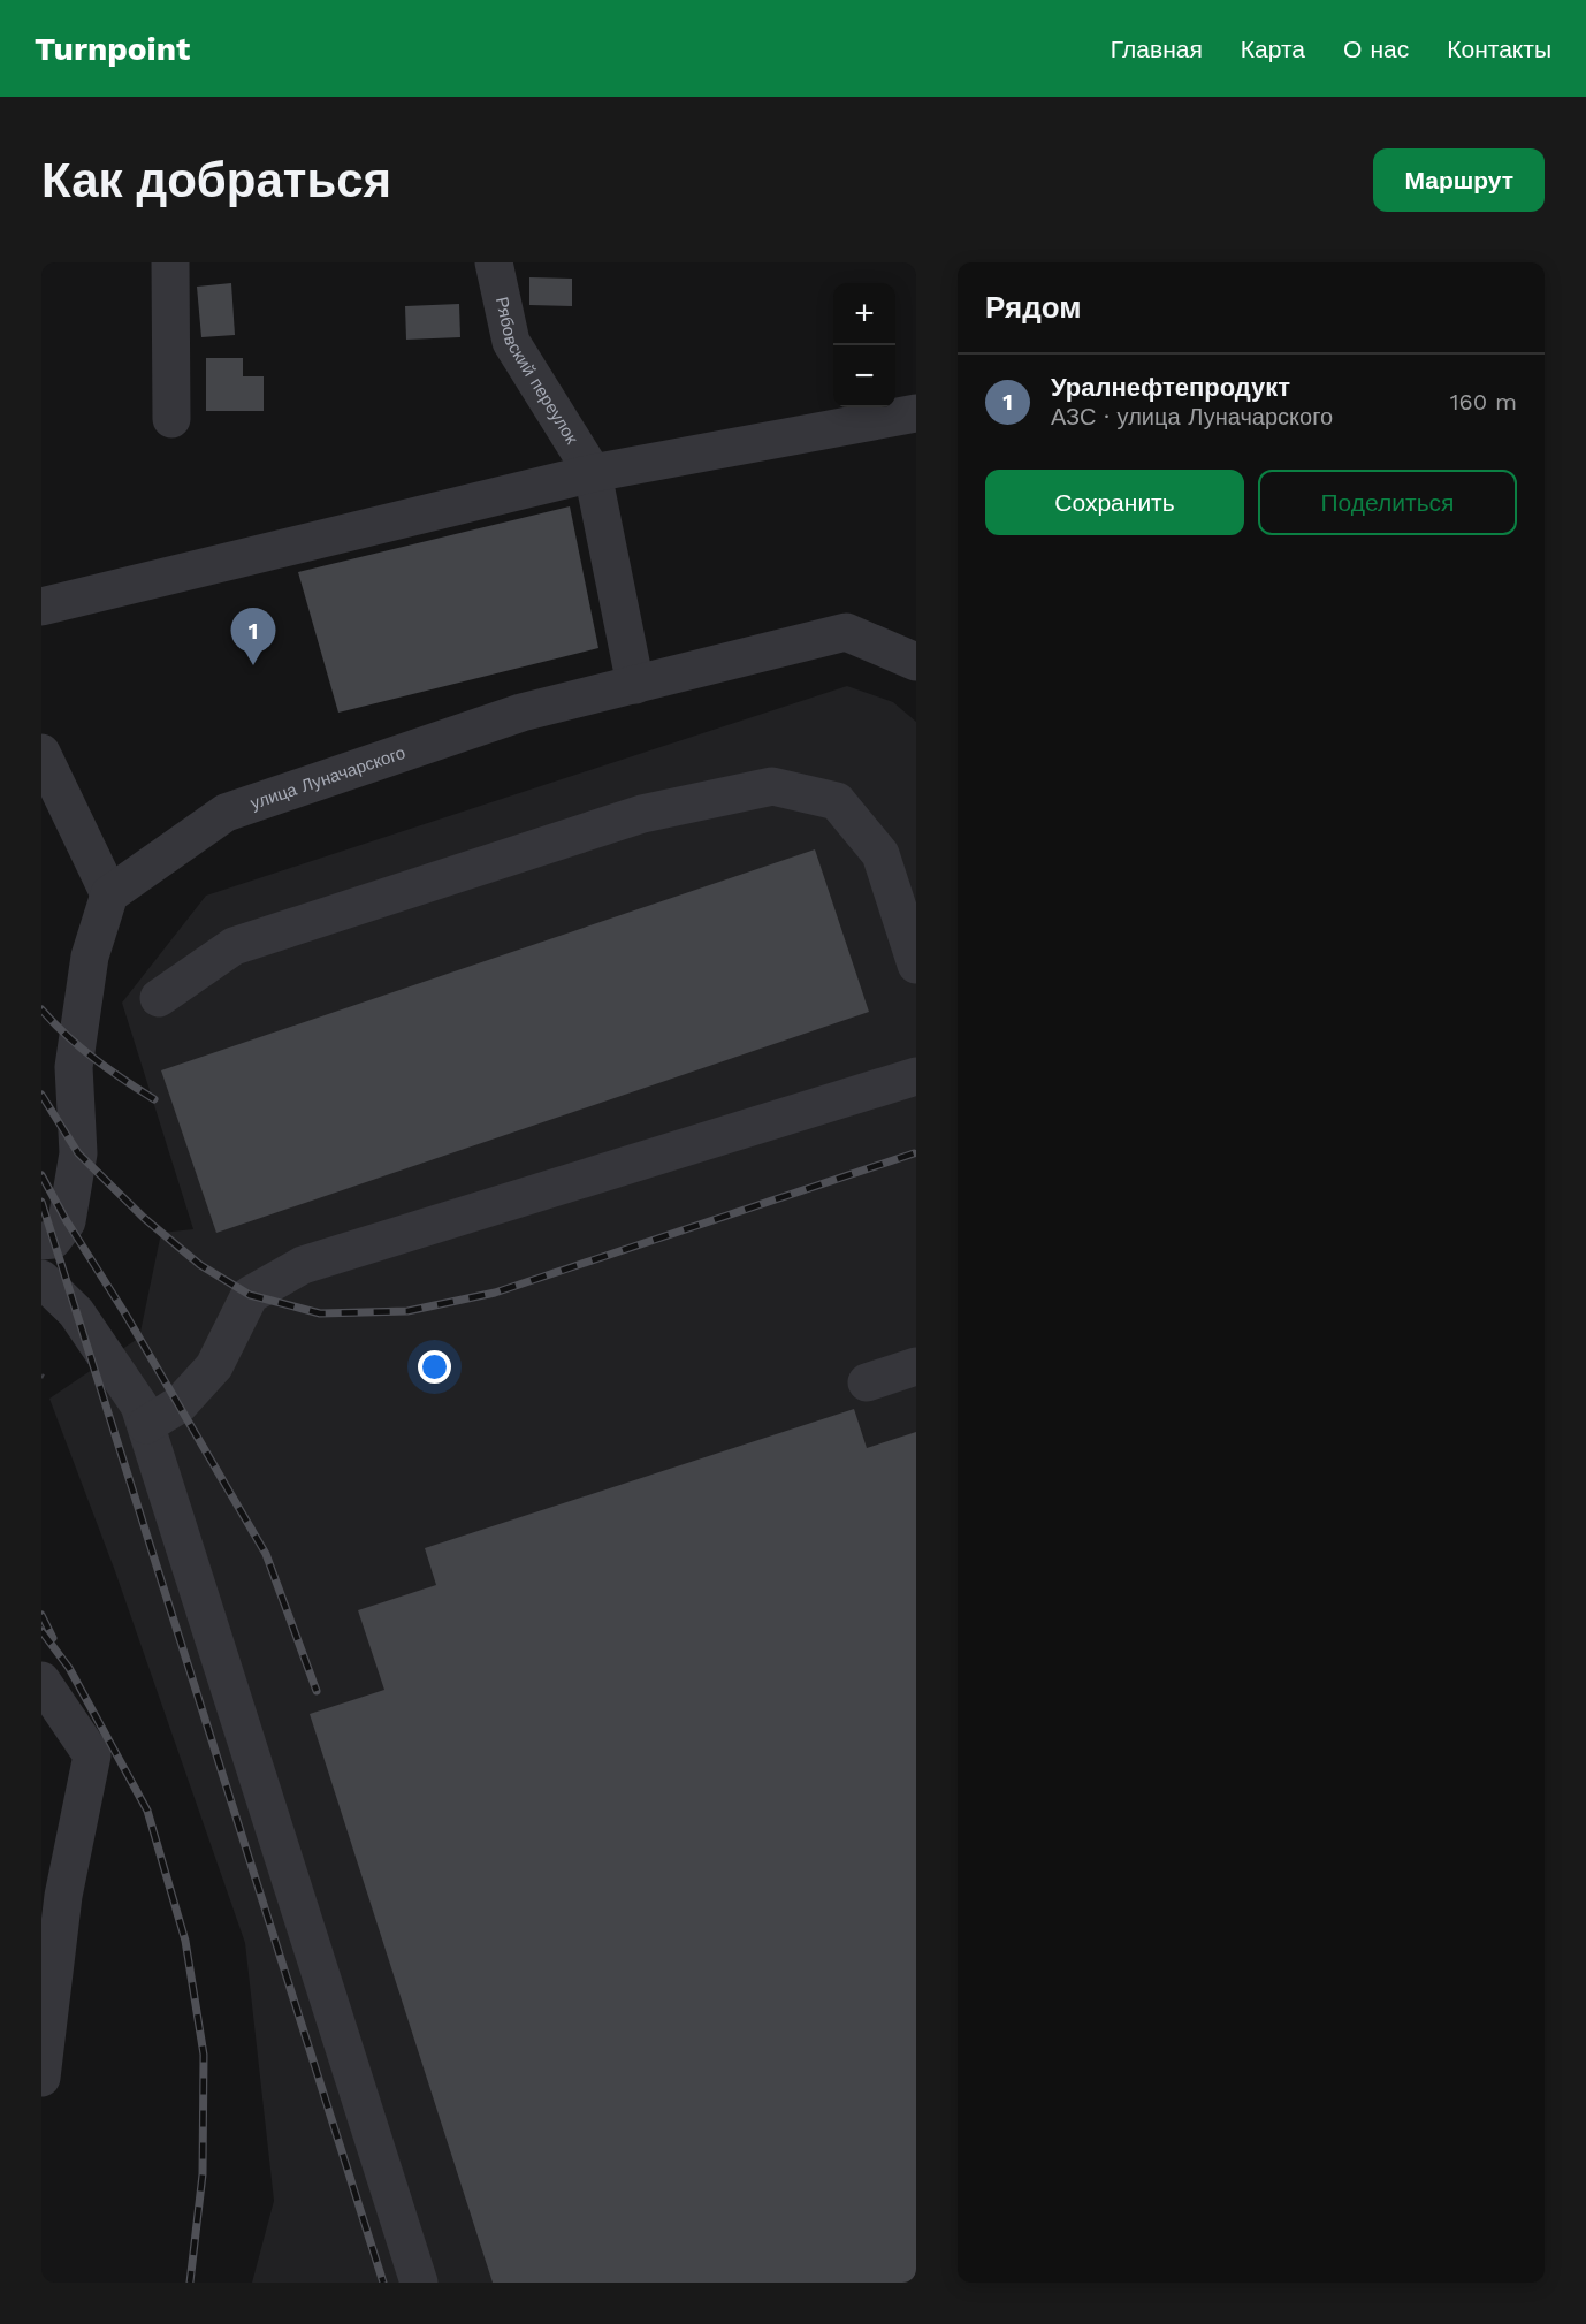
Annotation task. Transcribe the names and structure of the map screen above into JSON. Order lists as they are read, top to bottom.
{
  "streets": {
    "street": ["Рябовский переулок", "улица Луначарского"]
  },
  "page": {
    "header": "Turnpoint",
    "nav": [
      "Главная",
      "Карта",
      "О нас",
      "Контакты"
    ],
    "buttons": [
      "Маршрут",
      ["Сохранить", "Поделиться"]
    ],
    "title": "Как добраться",
    "heading": "Рядом",
    "map_buttons": ["+", "−"],
    "list": [
      {
        "mark": "1",
        "name": "Уралнефтепродукт",
        "note": "АЗС · улица Луначарского",
        "value": "160 m"
      }
    ],
    "pins": "1"
  }
}
